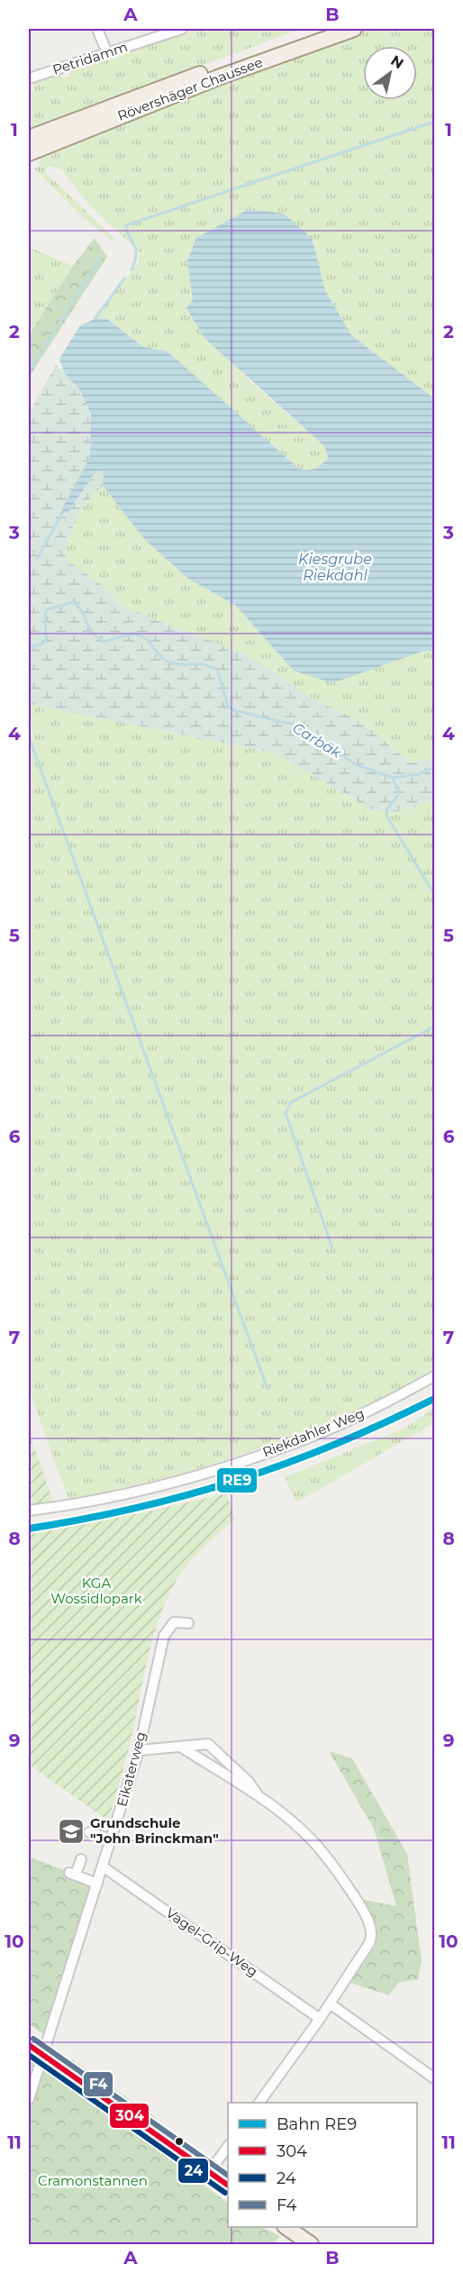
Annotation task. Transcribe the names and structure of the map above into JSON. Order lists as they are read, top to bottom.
{
  "streets": {
    "main road": ["Rövershäger Chaussee"],
    "street": [
      "Petridamm",
      "Riekdahler Weg",
      "Eikaterweg",
      "Vagel-Grip-Weg"
    ]
  },
  "crossings": [
    ["Eikaterweg", "Vagel-Grip-Weg"]
  ],
  "water": ["Kiesgrube Riekdahl", "Carbäk"],
  "parks": ["KGA Wossidlopark", "Cramonstannen"],
  "places": {
    "school or university": ["Grundschule \"John Brinckman\""]
  },
  "lines": [
    "rail line RE9",
    "transit line F4",
    "transit line 304",
    "transit line 24"
  ],
  "legend": [
    "Bahn RE9",
    "304",
    "24",
    "F4"
  ],
  "north": "top right",
  "grid": {
    "columns": ["A", "B"],
    "rows": [
      "1",
      "2",
      "3",
      "4",
      "5",
      "6",
      "7",
      "8",
      "9",
      "10",
      "11"
    ]
  }
}
